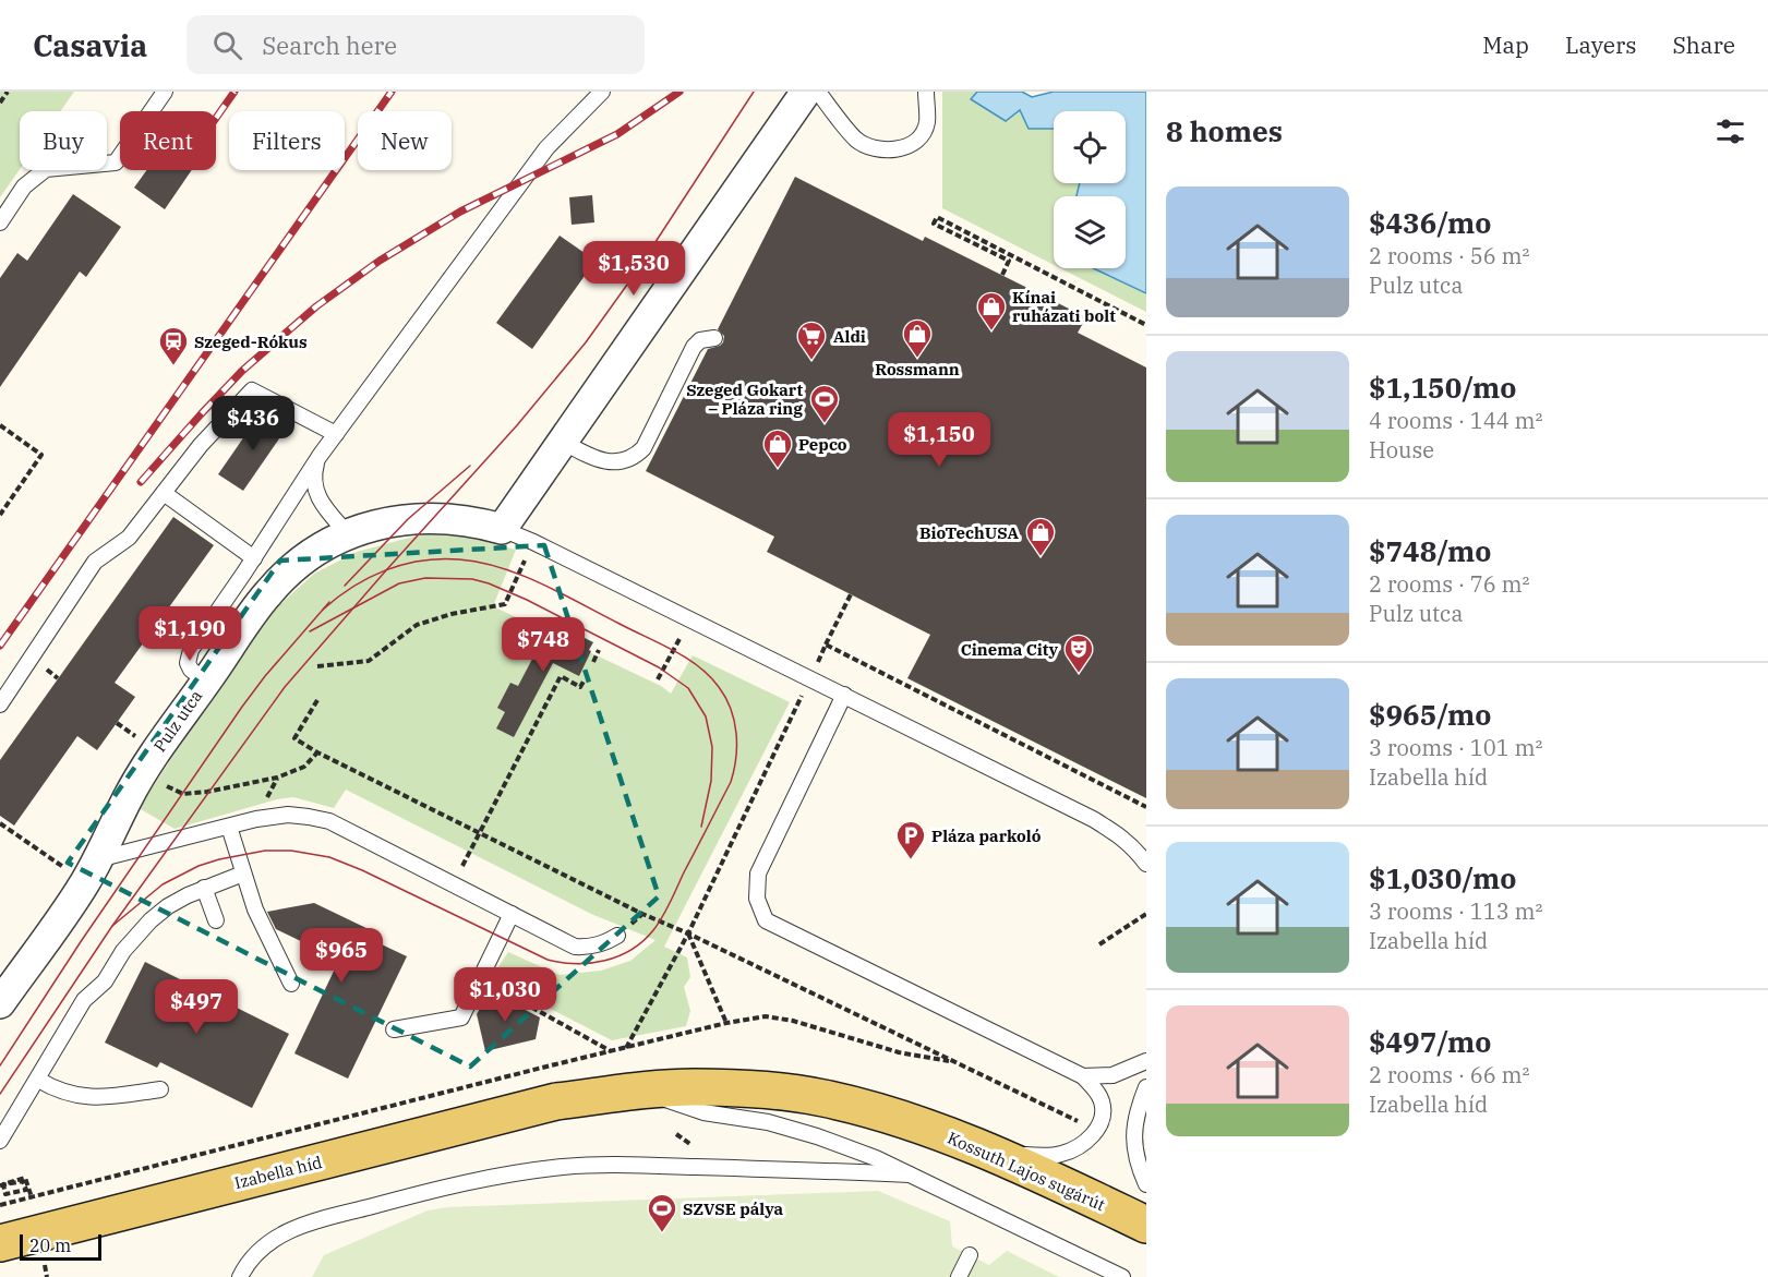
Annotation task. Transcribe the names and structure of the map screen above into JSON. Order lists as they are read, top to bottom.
{
  "streets": {
    "main road": ["Kossuth Lajos sugárút", "Izabella híd"],
    "street": ["Pulz utca"]
  },
  "crossings": [
    ["Kossuth Lajos sugárút", "Izabella híd"]
  ],
  "places": {
    "shop": [
      "Kínai ruházati bolt",
      "Rossmann",
      "Pepco",
      "BioTechUSA"
    ],
    "supermarket": ["Aldi"],
    "station": ["Szeged-Rókus"],
    "sports": ["Szeged Gokart – Pláza ring", "SZVSE pálya"],
    "theatre": ["Cinema City"],
    "parking": ["Pláza parkoló"]
  },
  "scale_bar": "20 m",
  "page": {
    "header": "Casavia",
    "search": "Search here",
    "nav": ["Map", "Layers", "Share"],
    "heading": "8 homes",
    "chip": [
      "Buy",
      "Rent",
      "Filters",
      "New"
    ],
    "list": [
      {
        "name": "$436/mo",
        "note": "2 rooms · 56 m² · Pulz utca"
      },
      {
        "name": "$1,150/mo",
        "note": "4 rooms · 144 m² · House"
      },
      {
        "name": "$748/mo",
        "note": "2 rooms · 76 m² · Pulz utca"
      },
      {
        "name": "$965/mo",
        "note": "3 rooms · 101 m² · Izabella híd"
      },
      {
        "name": "$1,030/mo",
        "note": "3 rooms · 113 m² · Izabella híd"
      },
      {
        "name": "$497/mo",
        "note": "2 rooms · 66 m² · Izabella híd"
      }
    ],
    "price": [
      "$1,530",
      "$436",
      "$1,150",
      "$1,190",
      "$748",
      "$965",
      "$1,030",
      "$497"
    ],
    "scale": "20 m"
  }
}
